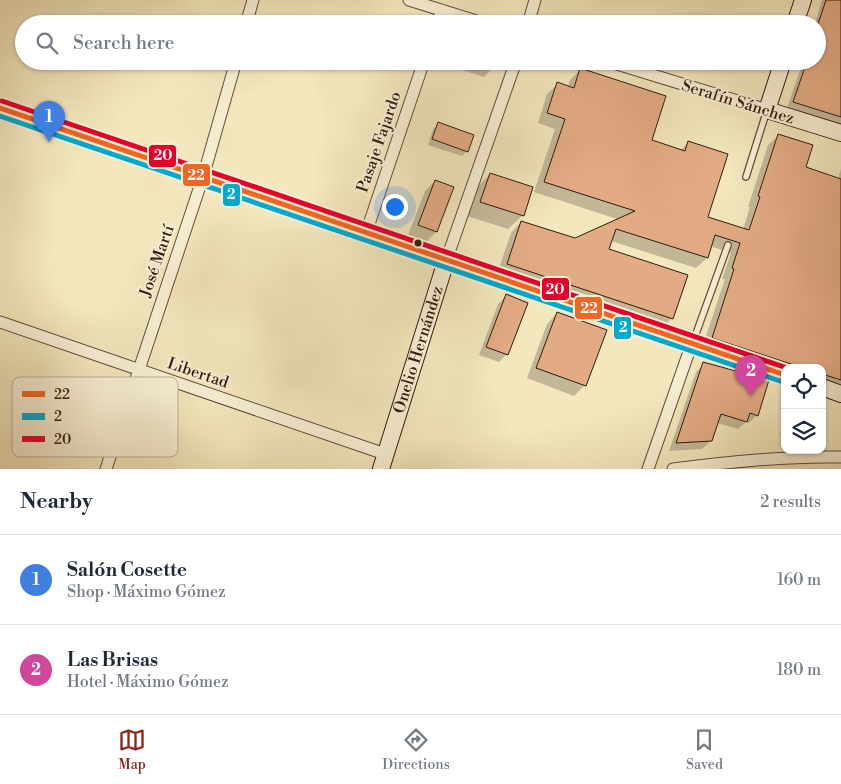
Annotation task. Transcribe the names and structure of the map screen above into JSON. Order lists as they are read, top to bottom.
{
  "streets": {
    "main road": ["Serafín Sánchez", "Onelio Hernández"],
    "street": ["Pasaje Fajardo", "José Martí", "Libertad"]
  },
  "crossings": [
    ["José Martí", "Libertad"],
    ["Onelio Hernández", "Libertad"]
  ],
  "lines": ["transit line 20", "transit line 22", "transit line 2"],
  "legend": ["22", "2", "20"],
  "page": {
    "search": "Search here",
    "pins": ["1", "2"],
    "heading": ["Nearby", "2 results"],
    "list": [
      {
        "mark": "1",
        "name": "Salón Cosette",
        "note": "Shop · Máximo Gómez",
        "value": "160 m"
      },
      {
        "mark": "2",
        "name": "Las Brisas",
        "note": "Hotel · Máximo Gómez",
        "value": "180 m"
      }
    ],
    "nav": ["Map", "Directions", "Saved"]
  }
}
